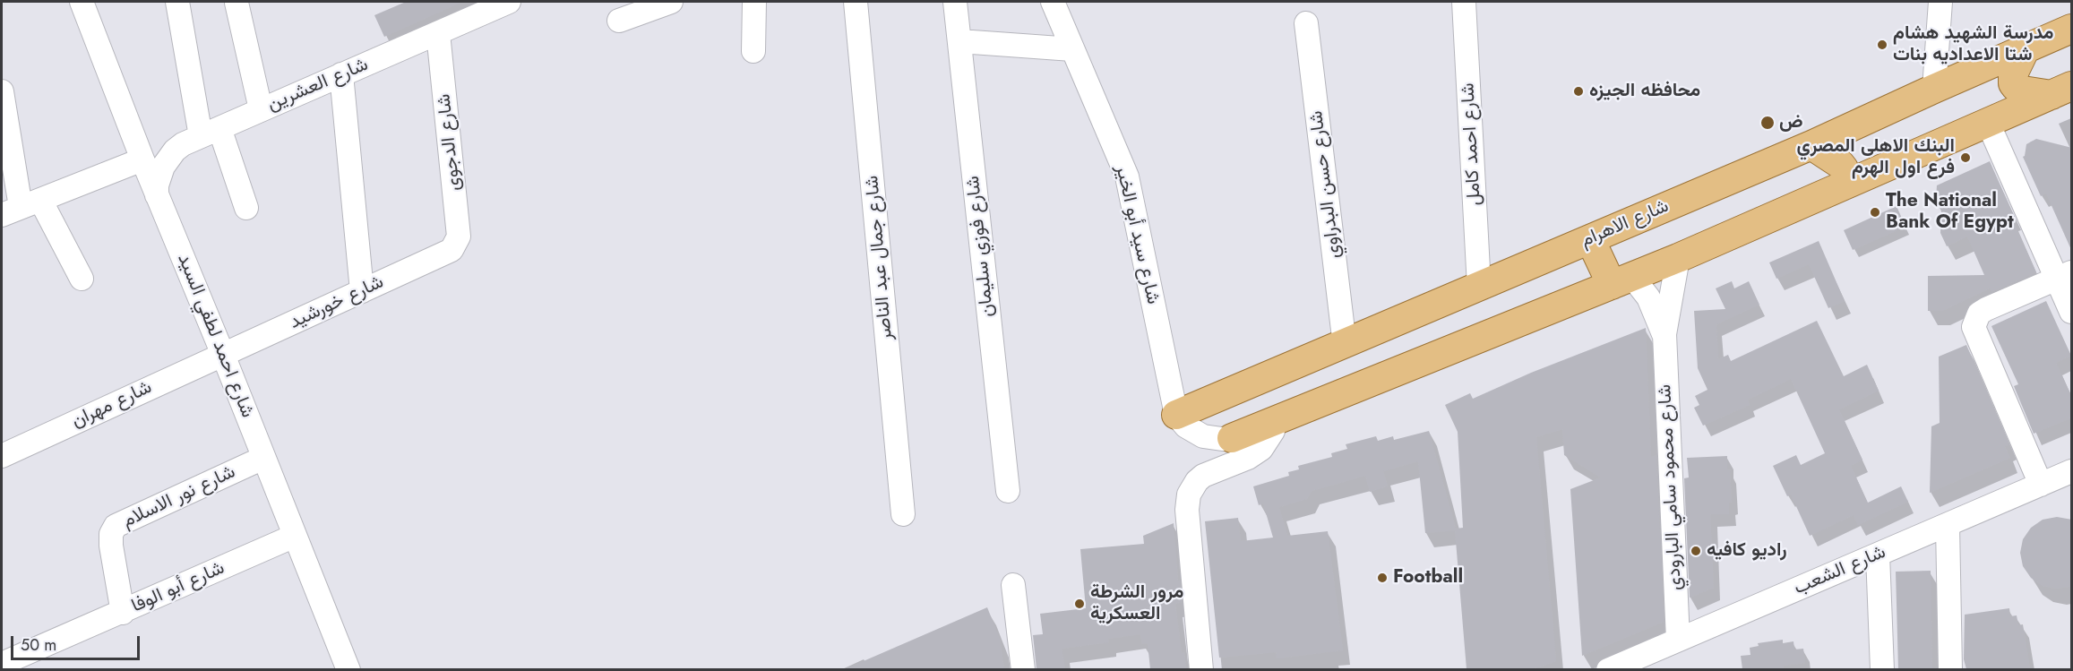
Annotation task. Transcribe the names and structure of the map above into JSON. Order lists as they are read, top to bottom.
{
  "streets": {
    "main road": ["شارع الاهرام"],
    "street": [
      "شارع العشرين",
      "شارع الدجوى",
      "شارع احمد كامل",
      "شارع حسن البدراوي",
      "شارع سيد أبو الخير",
      "شارع فوزي سليمان",
      "شارع جمال عبد الناصر",
      "شارع خورشيد",
      "شارع احمد لطفي السيد",
      "شارع مهران",
      "شارع محمود سامي البارودي",
      "شارع نور الاسلام",
      "شارع الشعب",
      "شارع أبو الوفا"
    ]
  },
  "crossings": [
    ["شارع العشرين", "شارع الدجوى"],
    ["شارع العشرين", "شارع احمد لطفي السيد"],
    ["شارع الدجوى", "شارع خورشيد"],
    ["شارع احمد كامل", "شارع الاهرام"],
    ["شارع حسن البدراوي", "شارع الاهرام"],
    ["شارع الاهرام", "شارع سيد أبو الخير"],
    ["شارع خورشيد", "شارع احمد لطفي السيد"],
    ["شارع خورشيد", "شارع مهران"],
    ["شارع احمد لطفي السيد", "شارع مهران"],
    ["شارع احمد لطفي السيد", "شارع نور الاسلام"],
    ["شارع احمد لطفي السيد", "شارع أبو الوفا"],
    ["شارع محمود سامي البارودي", "شارع الشعب"],
    ["شارع نور الاسلام", "شارع أبو الوفا"]
  ],
  "places": [
    "مدرسة الشهيد هشام شتا الاعداديه بنات",
    "محافظه الجيزه",
    "ض",
    "البنك الاهلى المصري فرع اول الهرم",
    "The National Bank Of Egypt",
    "راديو كافيه",
    "Football",
    "مرور الشرطة العسكرية"
  ],
  "scale_bar": "50 m"
}
